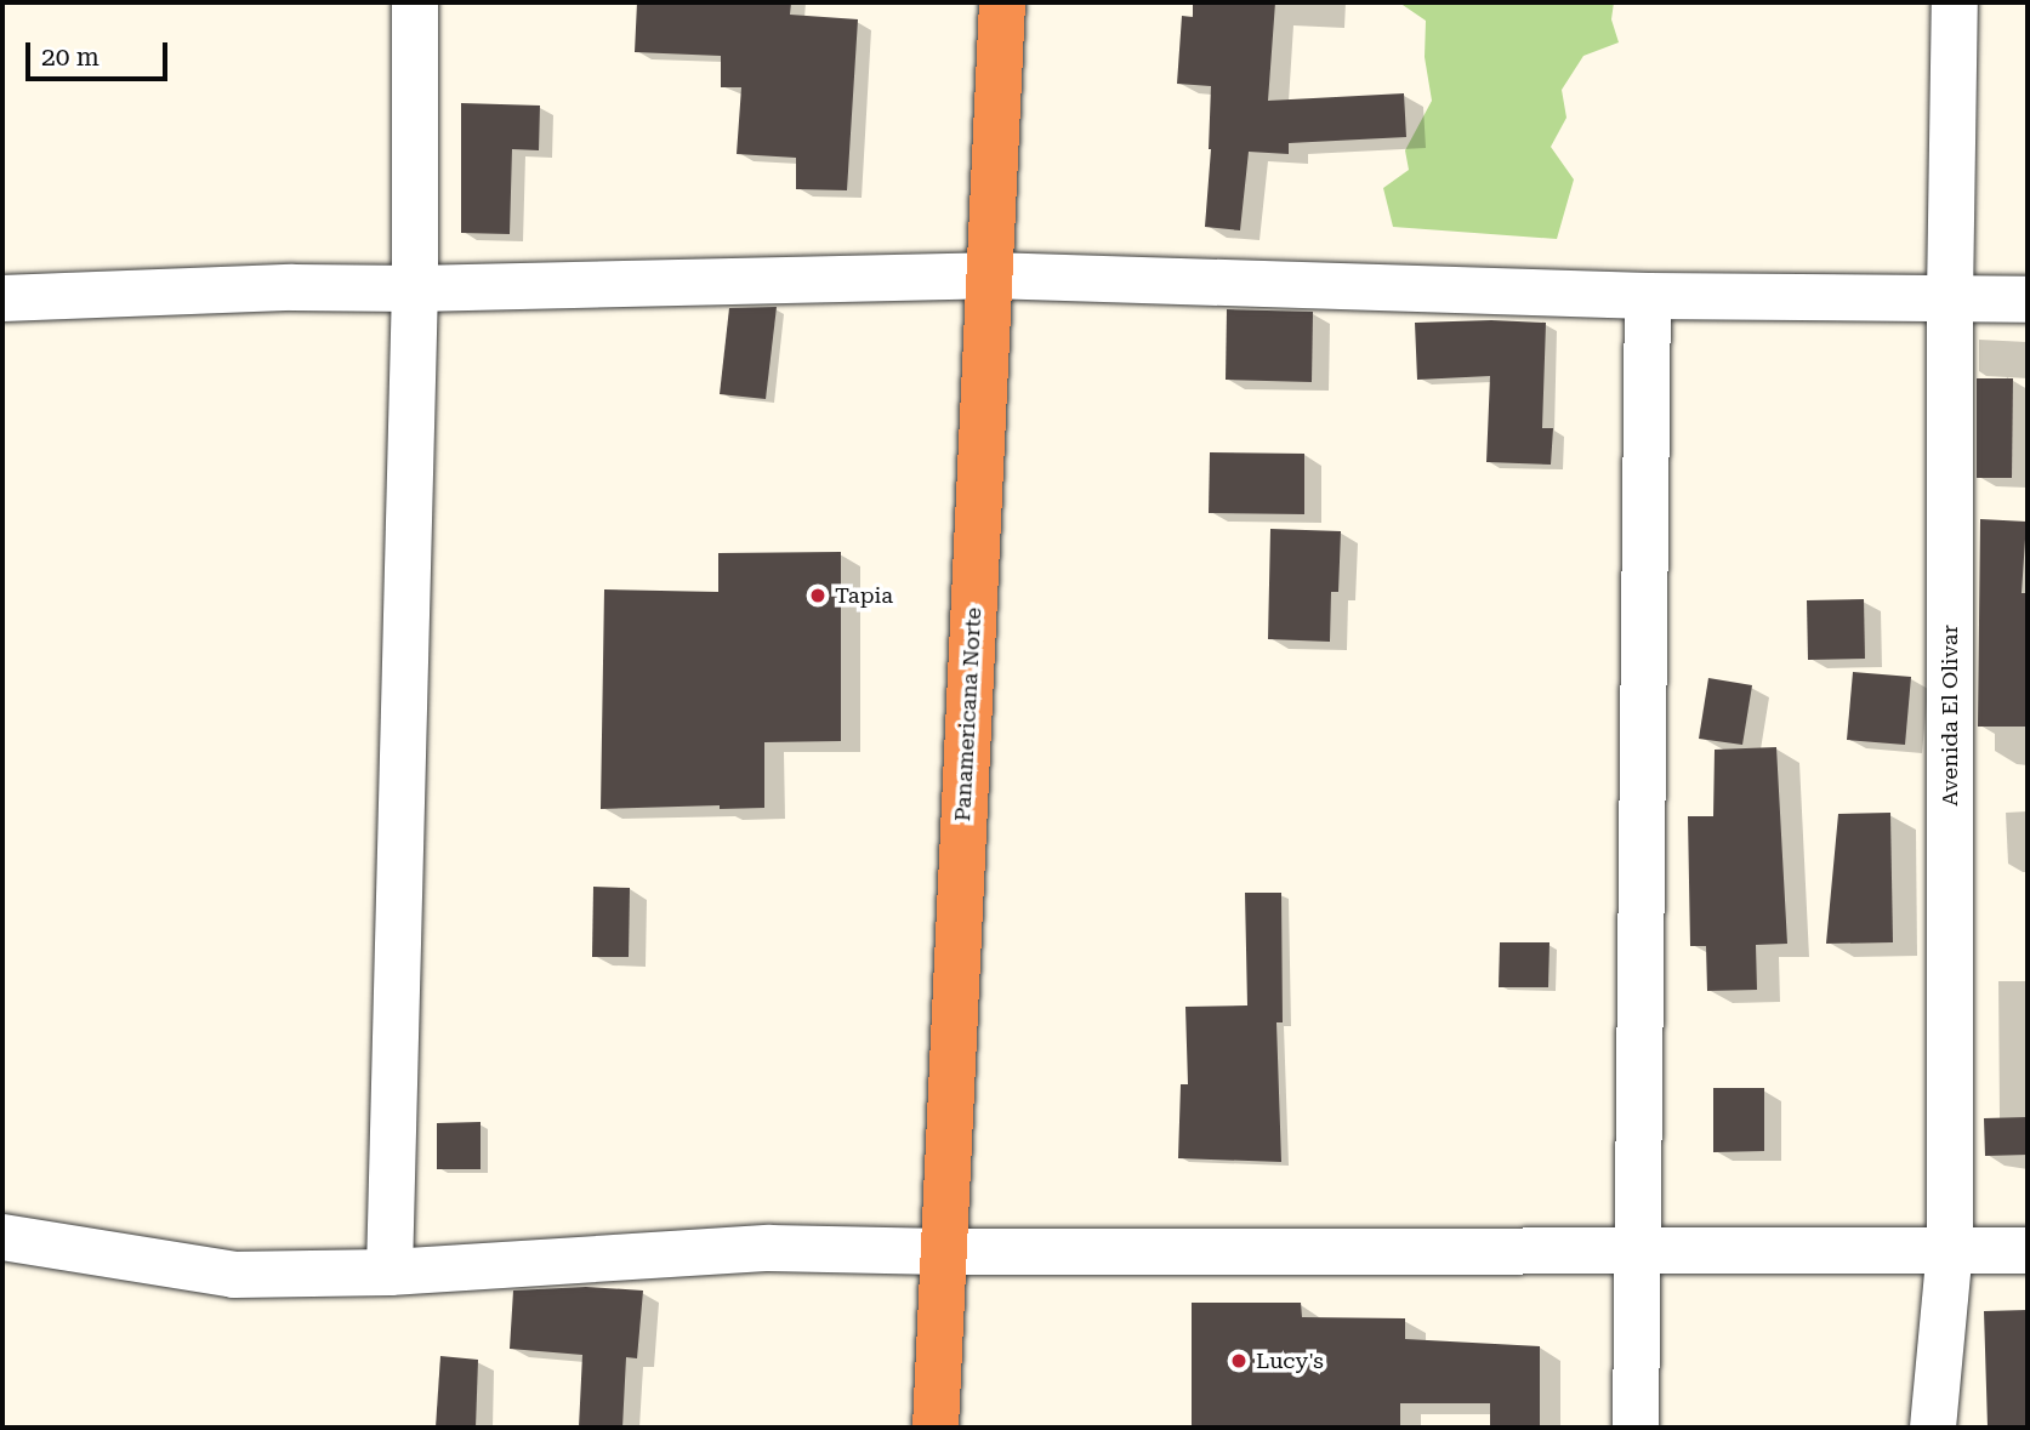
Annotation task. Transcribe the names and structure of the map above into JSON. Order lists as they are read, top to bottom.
{
  "streets": {
    "highway": ["Panamericana Norte"],
    "street": ["Avenida El Olivar"]
  },
  "places": ["Tapia", "Lucy's"],
  "scale_bar": "20 m"
}
